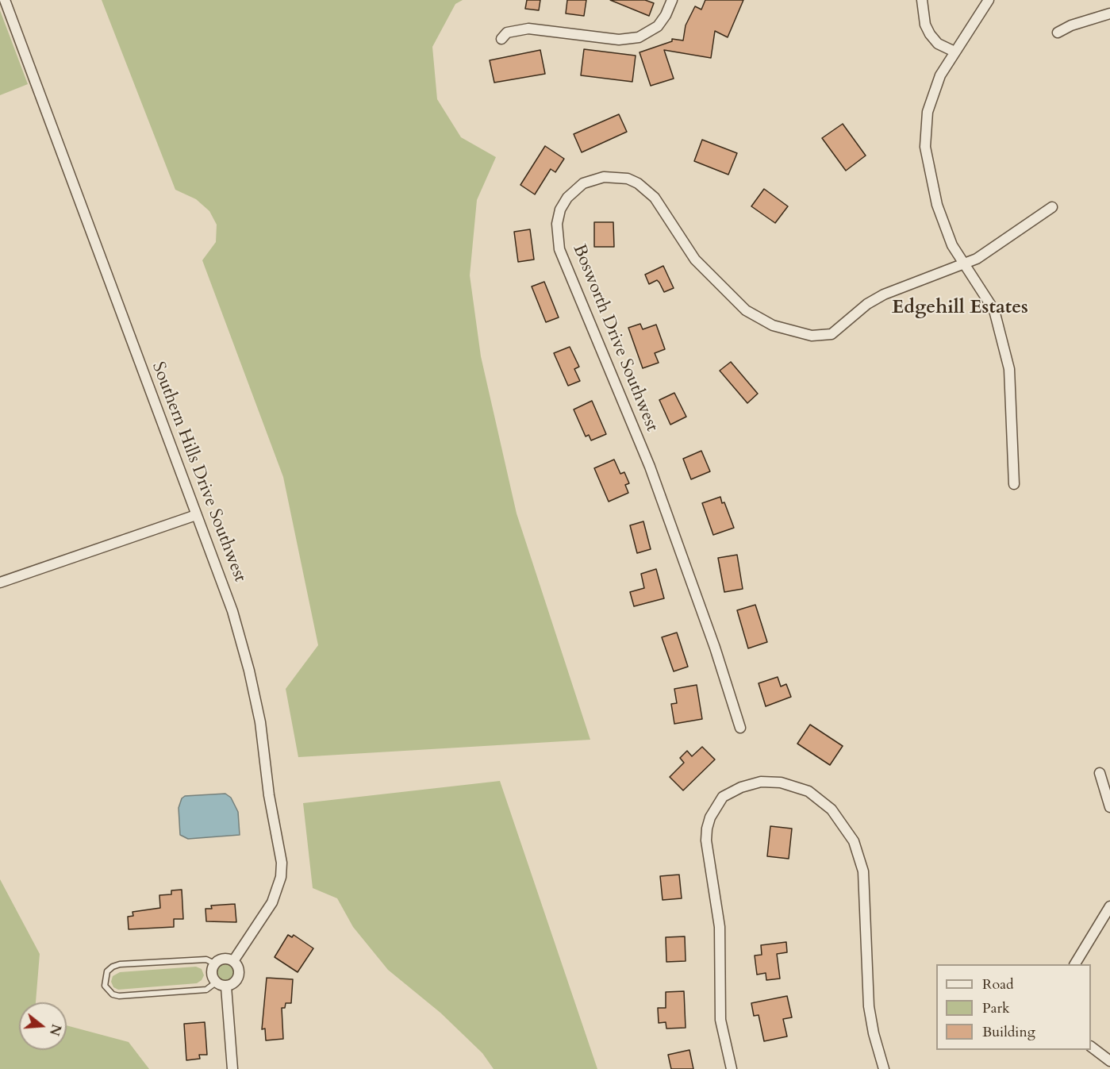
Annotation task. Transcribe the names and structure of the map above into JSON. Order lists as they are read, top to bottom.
{
  "streets": {
    "street": ["Bosworth Drive Southwest", "Southern Hills Drive Southwest"]
  },
  "districts": ["Edgehill Estates"],
  "legend": ["Road", "Park", "Building"],
  "north": "right"
}
